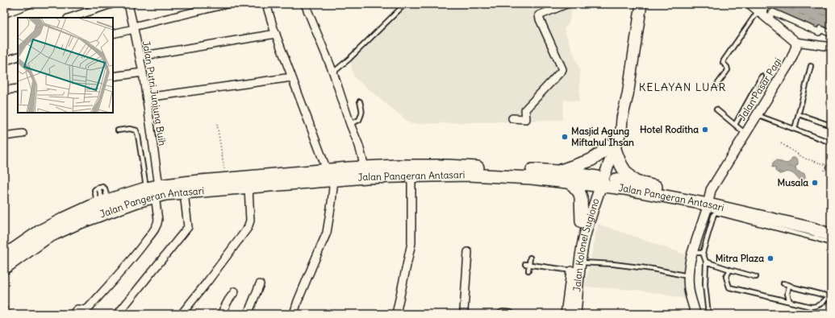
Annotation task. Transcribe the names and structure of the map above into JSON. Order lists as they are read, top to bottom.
{
  "streets": {
    "highway": ["Jalan Pangeran Antasari"],
    "main road": ["Jalan Kolonel Sugiono"],
    "street": ["Jalan Pasar Pagi", "Jalan Putri Junjung Buih"]
  },
  "crossings": [
    ["Jalan Pasar Pagi", "Jalan Pangeran Antasari"],
    ["Jalan Putri Junjung Buih", "Jalan Pangeran Antasari"],
    ["Jalan Pangeran Antasari", "Jalan Kolonel Sugiono"]
  ],
  "districts": ["KELAYAN LUAR"],
  "places": [
    "Hotel Roditha",
    "Masjid Agung Miftahul Ihsan",
    "Musala",
    "Mitra Plaza"
  ]
}
